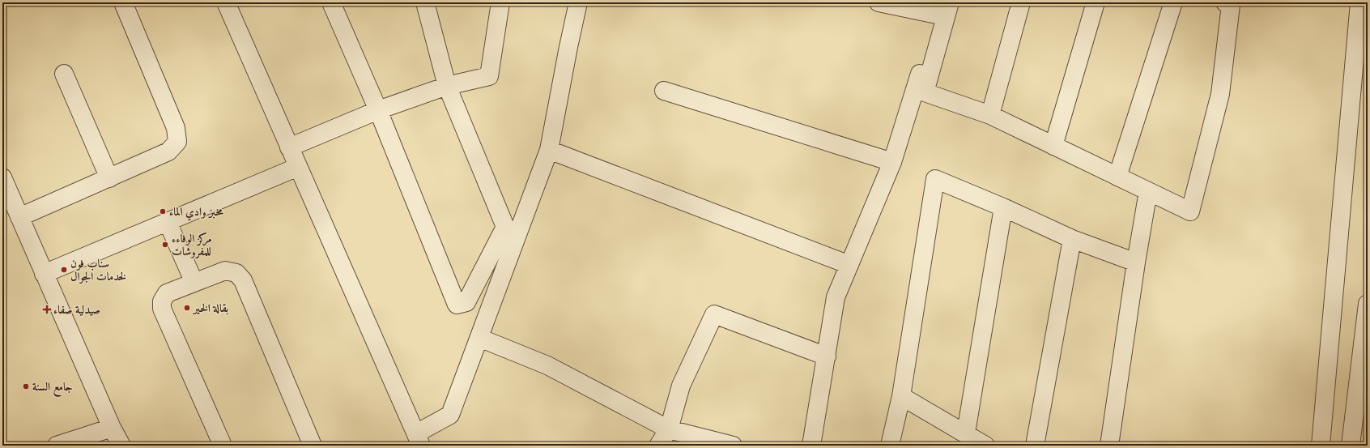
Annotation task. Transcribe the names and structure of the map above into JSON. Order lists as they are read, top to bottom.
{
  "places": {
    "other": [
      "مخبز وادي الماء",
      "مركز الوفاءء للمفروشات",
      "سناب فون لخدمات الجوال",
      "بقالة الخير",
      "جامع السنة"
    ],
    "health": ["صيدلية صفاء"]
  }
}
